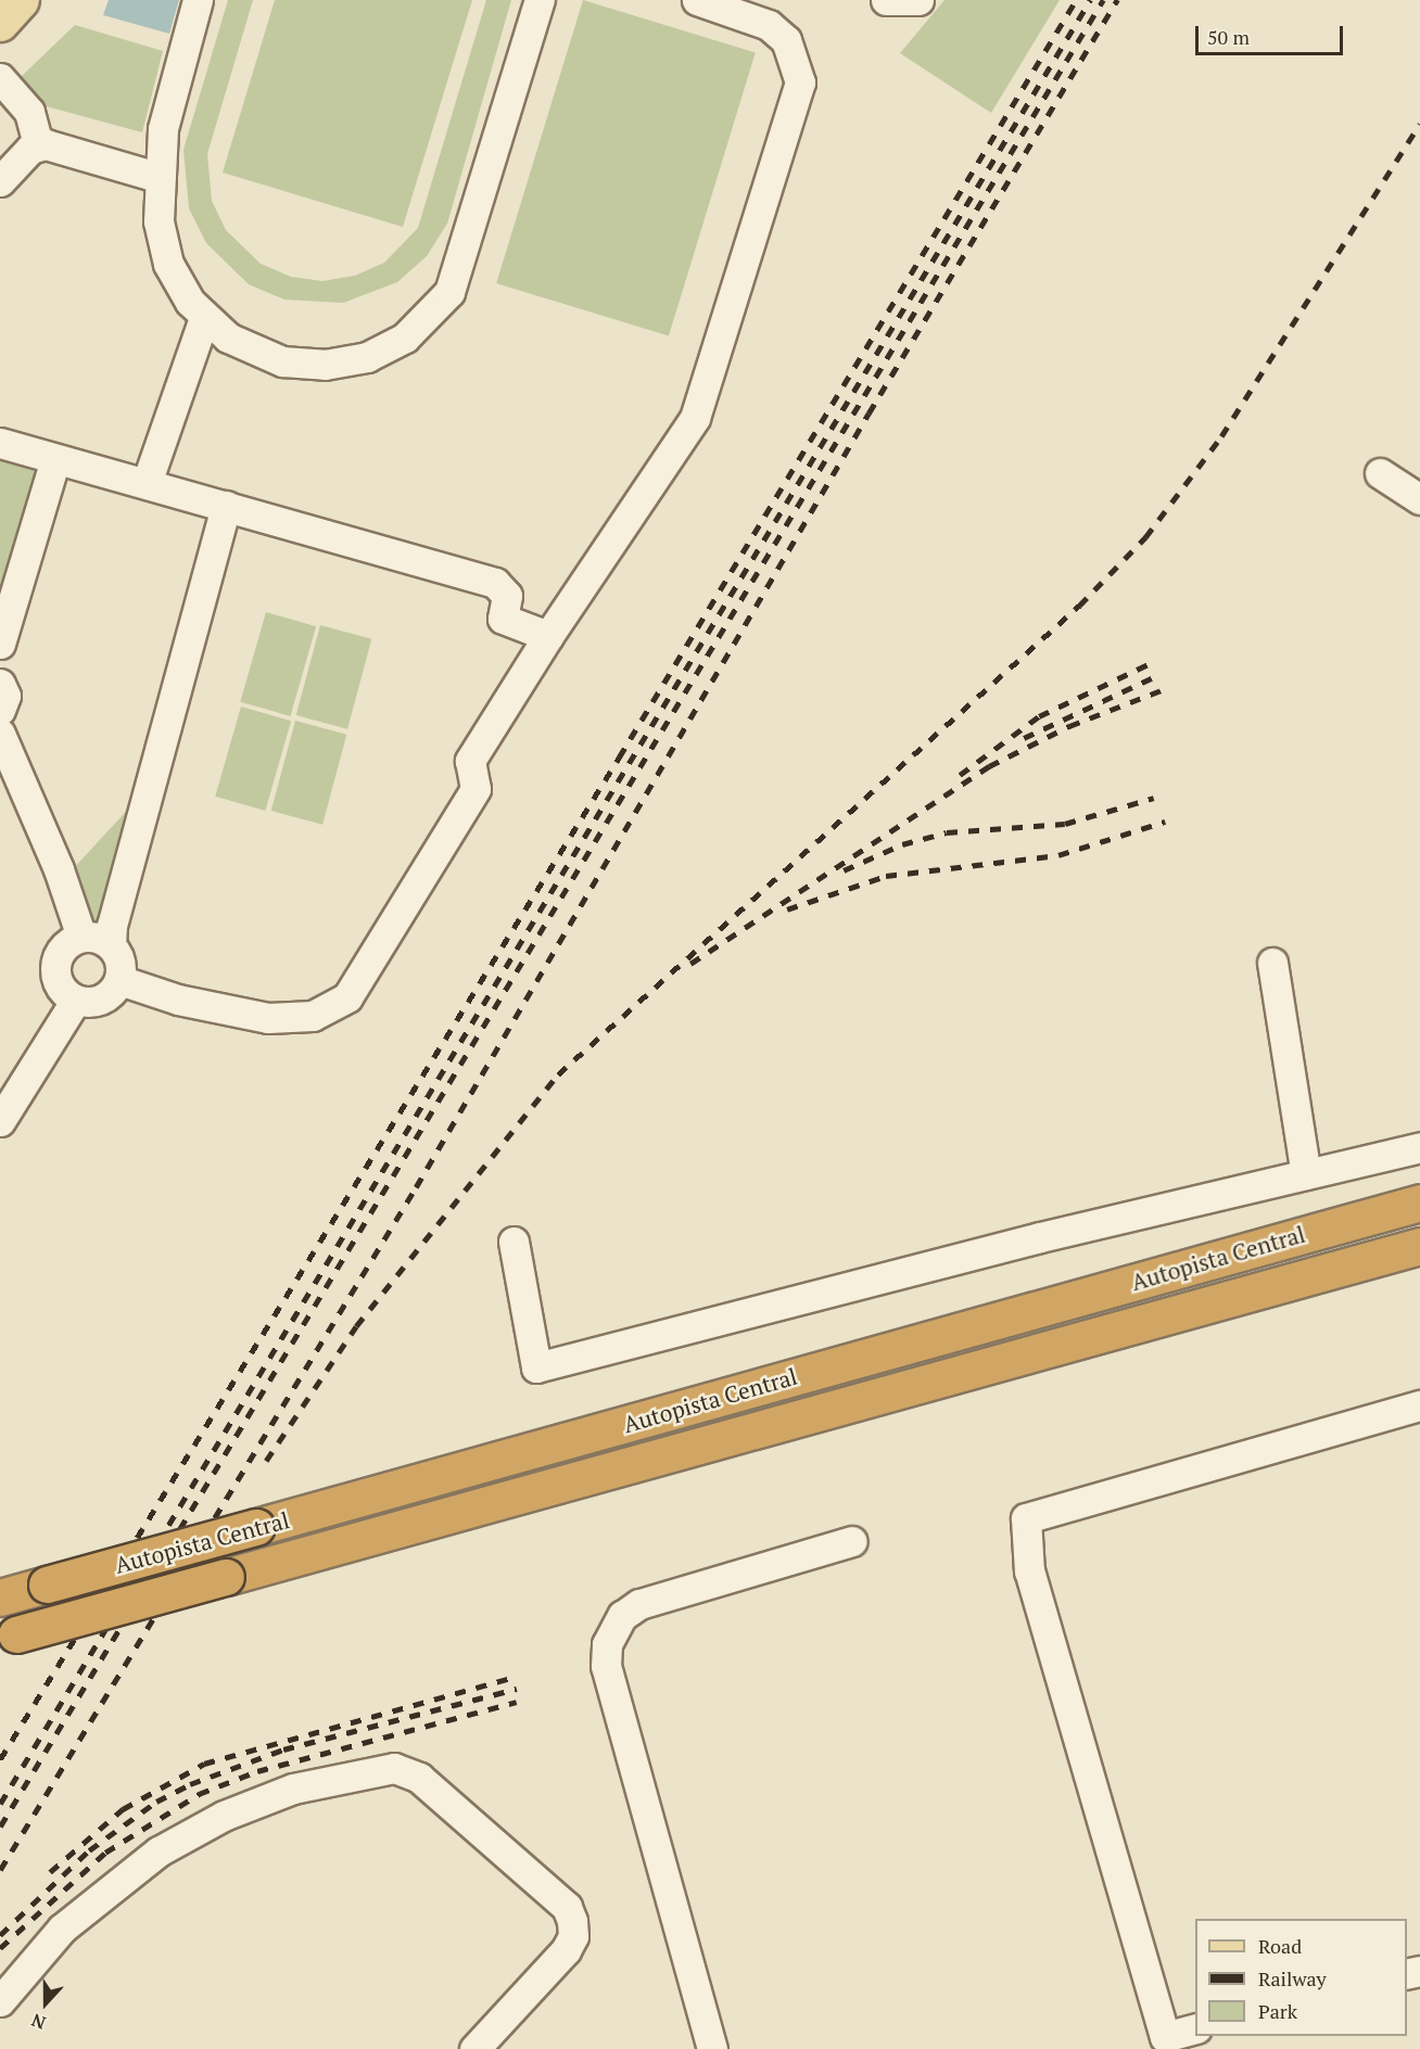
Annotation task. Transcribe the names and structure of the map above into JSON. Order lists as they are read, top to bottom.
{
  "streets": {
    "highway": ["Autopista Central"]
  },
  "legend": ["Road", "Railway", "Park"],
  "scale_bar": "50 m",
  "north": "bottom"
}
